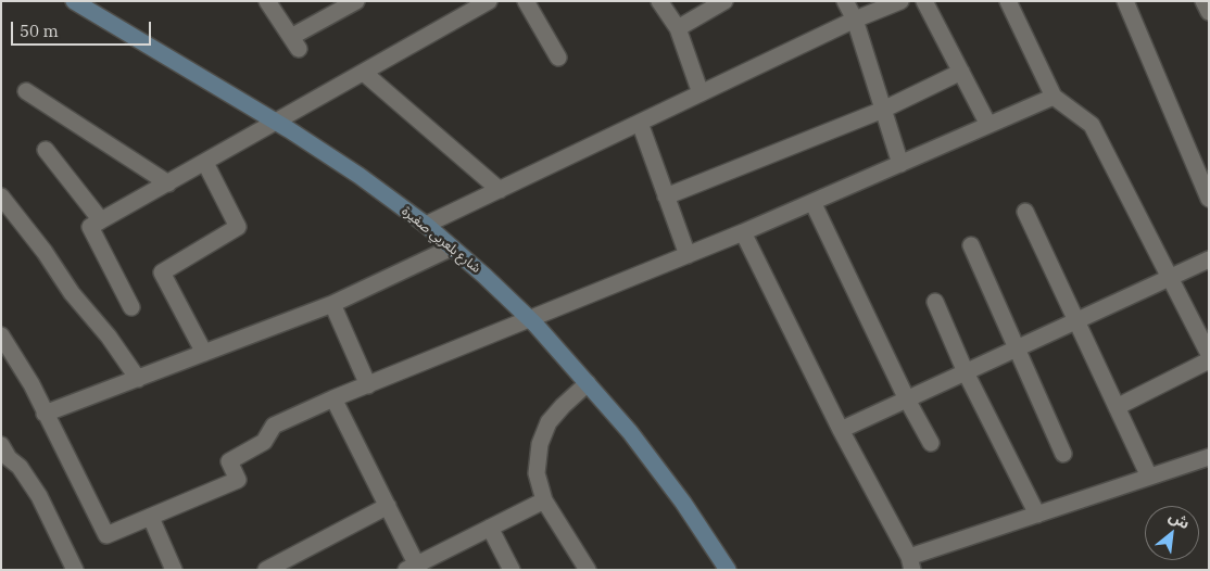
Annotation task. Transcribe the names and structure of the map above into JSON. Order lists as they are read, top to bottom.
{
  "streets": {
    "main road": ["شارع بلعربي صغيرة"]
  },
  "scale_bar": "50 m",
  "north": "top right"
}
